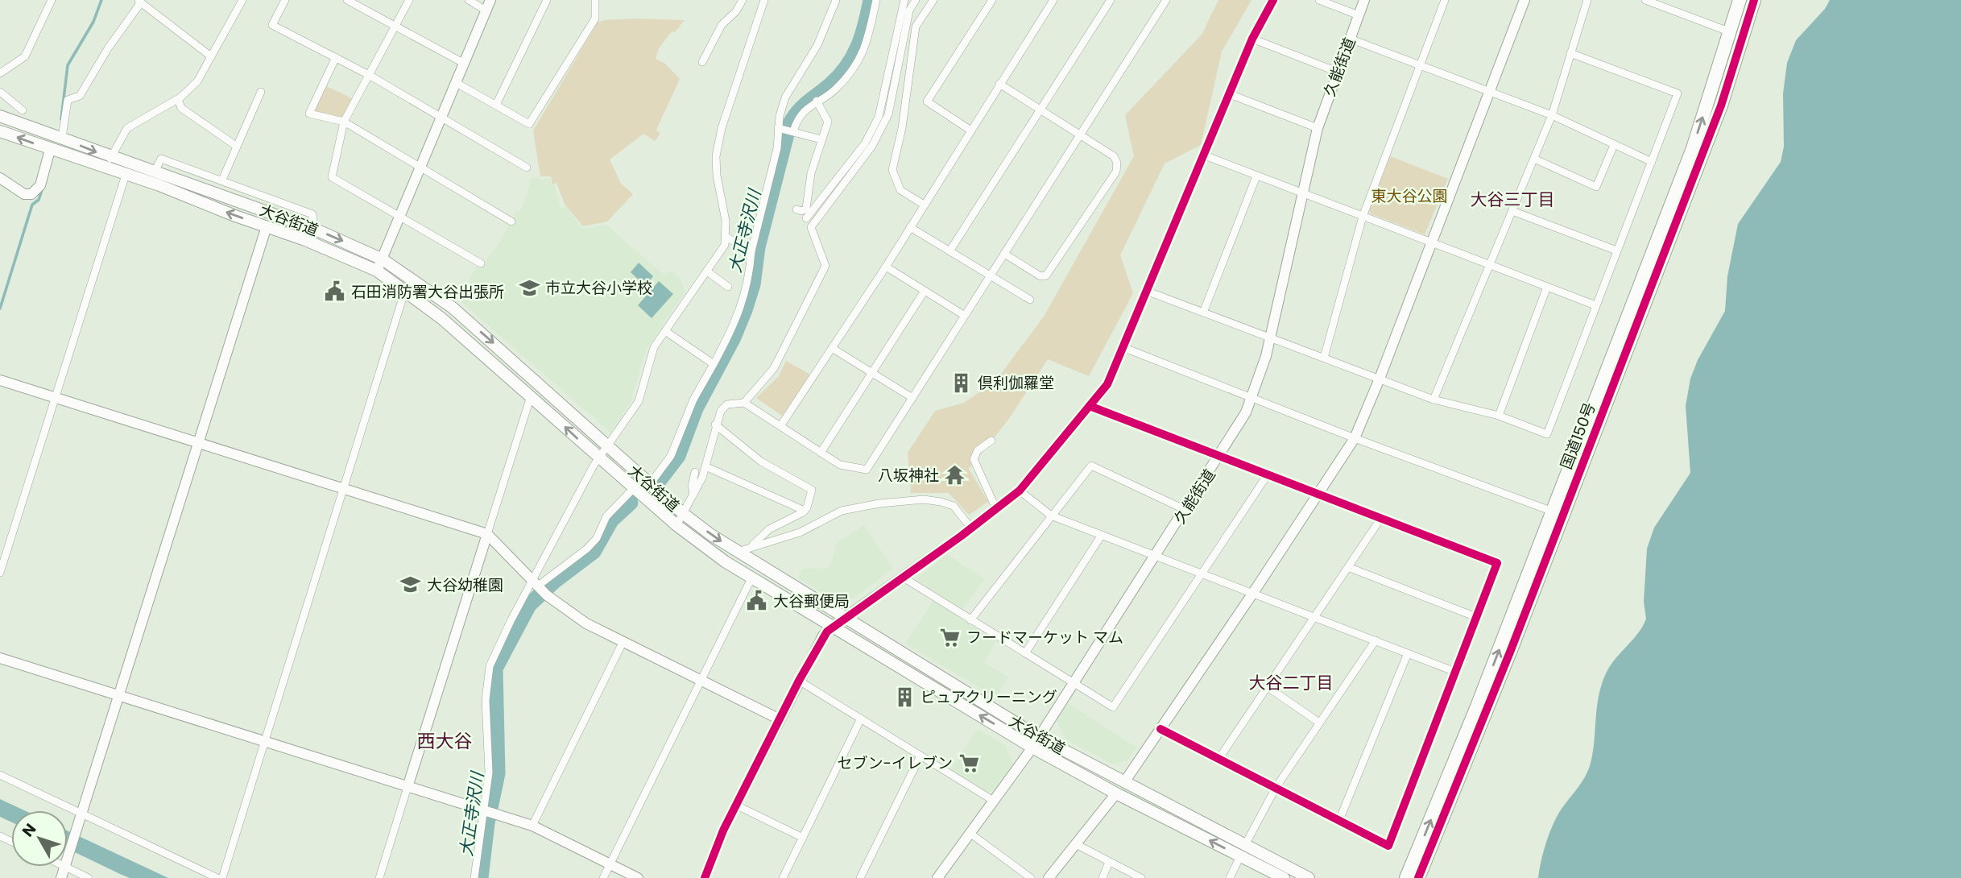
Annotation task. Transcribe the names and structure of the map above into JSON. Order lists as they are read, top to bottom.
{
  "streets": {
    "highway": ["国道150号"],
    "main road": ["大谷街道"],
    "street": ["久能街道"]
  },
  "crossings": [
    ["久能街道", "大谷街道"]
  ],
  "districts": ["大谷三丁目", "大谷二丁目", "西大谷"],
  "water": ["大正寺沢川"],
  "parks": ["東大谷公園"],
  "places": {
    "school or university": ["市立大谷小学校", "大谷幼稚園"],
    "public building": ["石田消防署大谷出張所", "大谷郵便局"],
    "building": ["倶利伽羅堂", "ピュアクリーニング"],
    "temple": ["八坂神社"],
    "supermarket": ["フードマーケット マム", "セブン-イレブン"]
  },
  "north": "top left"
}
